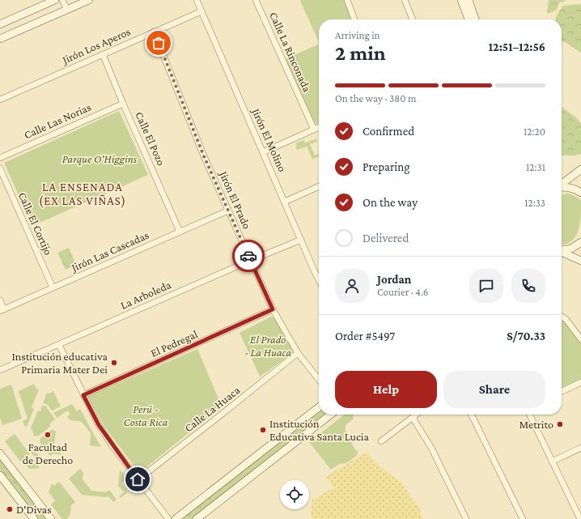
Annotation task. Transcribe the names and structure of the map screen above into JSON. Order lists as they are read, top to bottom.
{
  "streets": {
    "street": [
      "Jirón Los Aperos",
      "Calle La Rinconada",
      "Calle Las Norias",
      "Calle El Pozo",
      "Jirón El Molino",
      "Jirón El Prado",
      "Calle El Cortijo",
      "Jirón Las Cascadas",
      "La Arboleda",
      "El Pedregal",
      "Calle La Huaca"
    ]
  },
  "crossings": [
    ["Jirón Los Aperos", "Calle El Pozo"],
    ["Jirón Los Aperos", "Jirón El Molino"],
    ["Jirón Los Aperos", "Jirón El Prado"],
    ["Calle Las Norias", "Calle El Pozo"],
    ["Calle El Pozo", "Jirón Las Cascadas"],
    ["Jirón El Molino", "La Arboleda"],
    ["Jirón El Prado", "Jirón Las Cascadas"],
    ["Jirón El Prado", "La Arboleda"],
    ["Jirón El Prado", "El Pedregal"],
    ["Jirón El Prado", "Calle La Huaca"],
    ["Calle El Cortijo", "Jirón Las Cascadas"]
  ],
  "districts": ["LA ENSENADA (EX LAS VIÑAS)"],
  "parks": ["Parque O'Higgins", "El Prado - La Huaca", "Perú - Costa Rica"],
  "places": [
    "Institución educativa Primaria Mater Dei",
    "Metrito",
    "Institución Educativa Santa Lucia",
    "Facultad de Derecho",
    "D'Divas"
  ],
  "page": {
    "heading": ["2 min", "Arriving in", "12:51–12:56"],
    "panel": [
      "Jordan",
      "Courier · 4.6",
      "Order #5497",
      "S/70.33"
    ],
    "bar": "On the way · 380 m",
    "list": [
      ["Confirmed", "12:20"],
      ["Preparing", "12:31"],
      ["On the way", "12:33"],
      "Delivered"
    ],
    "buttons": ["Help", "Share"]
  }
}
